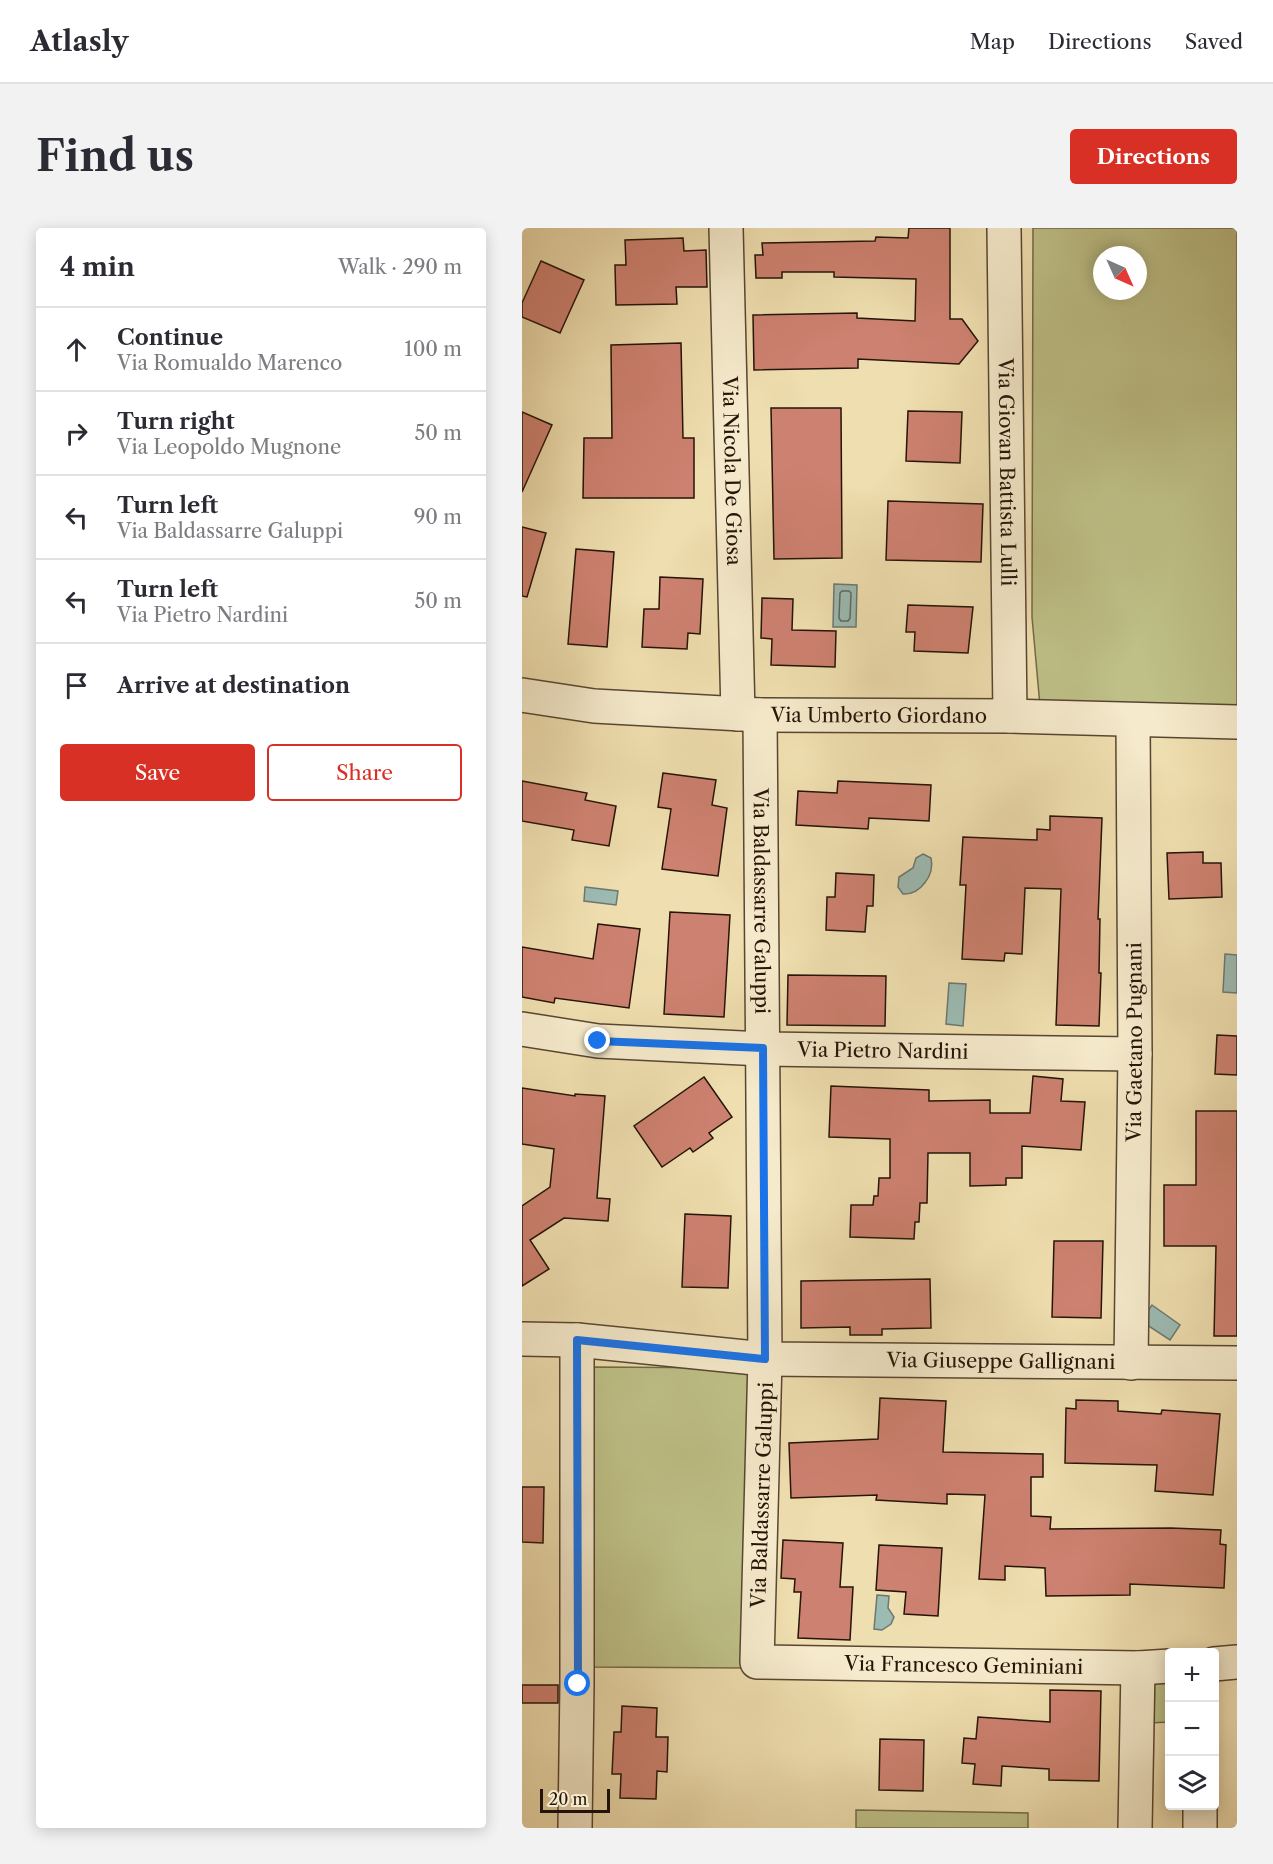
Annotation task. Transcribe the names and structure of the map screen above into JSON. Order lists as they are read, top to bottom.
{
  "streets": {
    "street": [
      "Via Nicola De Giosa",
      "Via Giovan Battista Lulli",
      "Via Umberto Giordano",
      "Via Baldassarre Galuppi",
      "Via Gaetano Pugnani",
      "Via Pietro Nardini",
      "Via Giuseppe Gallignani",
      "Via Francesco Geminiani"
    ]
  },
  "crossings": [
    ["Via Nicola De Giosa", "Via Umberto Giordano"],
    ["Via Nicola De Giosa", "Via Baldassarre Galuppi"],
    ["Via Giovan Battista Lulli", "Via Umberto Giordano"],
    ["Via Umberto Giordano", "Via Baldassarre Galuppi"],
    ["Via Umberto Giordano", "Via Gaetano Pugnani"],
    ["Via Baldassarre Galuppi", "Via Pietro Nardini"],
    ["Via Baldassarre Galuppi", "Via Giuseppe Gallignani"],
    ["Via Baldassarre Galuppi", "Via Francesco Geminiani"],
    ["Via Gaetano Pugnani", "Via Pietro Nardini"],
    ["Via Gaetano Pugnani", "Via Giuseppe Gallignani"]
  ],
  "scale_bar": "20 m",
  "north": "bottom right",
  "page": {
    "header": "Atlasly",
    "nav": ["Map", "Directions", "Saved"],
    "buttons": [
      "Directions",
      ["Save", "Share"]
    ],
    "title": "Find us",
    "heading": ["4 min", "Walk · 290 m"],
    "list": [
      ["Continue", "Via Romualdo Marenco", "100 m"],
      ["Turn right", "Via Leopoldo Mugnone", "50 m"],
      ["Turn left", "Via Baldassarre Galuppi", "90 m"],
      ["Turn left", "Via Pietro Nardini", "50 m"],
      "Arrive at destination"
    ],
    "map_buttons": ["+", "−"],
    "scale": "20 m"
  }
}
